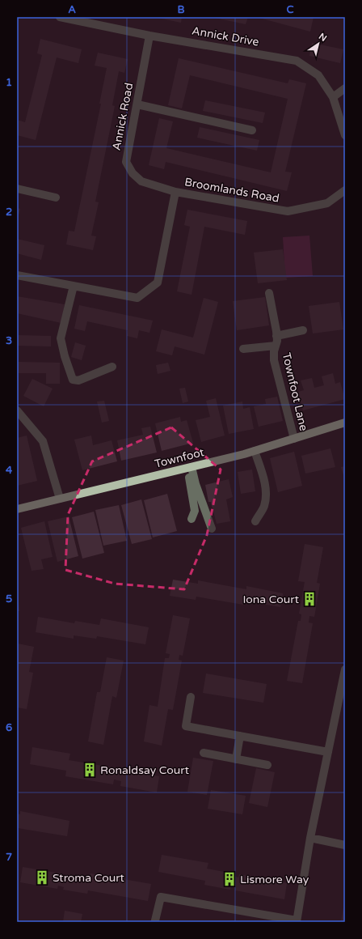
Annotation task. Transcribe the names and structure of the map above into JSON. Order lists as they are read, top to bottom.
{
  "streets": {
    "main road": ["Townfoot"],
    "street": [
      "Annick Drive",
      "Annick Road",
      "Broomlands Road",
      "Townfoot Lane"
    ]
  },
  "crossings": [
    ["Annick Drive", "Annick Road"],
    ["Annick Road", "Broomlands Road"],
    ["Townfoot Lane", "Townfoot"]
  ],
  "places": {
    "building": [
      "Iona Court",
      "Ronaldsay Court",
      "Stroma Court",
      "Lismore Way"
    ]
  },
  "north": "top right",
  "grid": {
    "columns": ["A", "B", "C"],
    "rows": [
      "1",
      "2",
      "3",
      "4",
      "5",
      "6",
      "7"
    ]
  }
}
